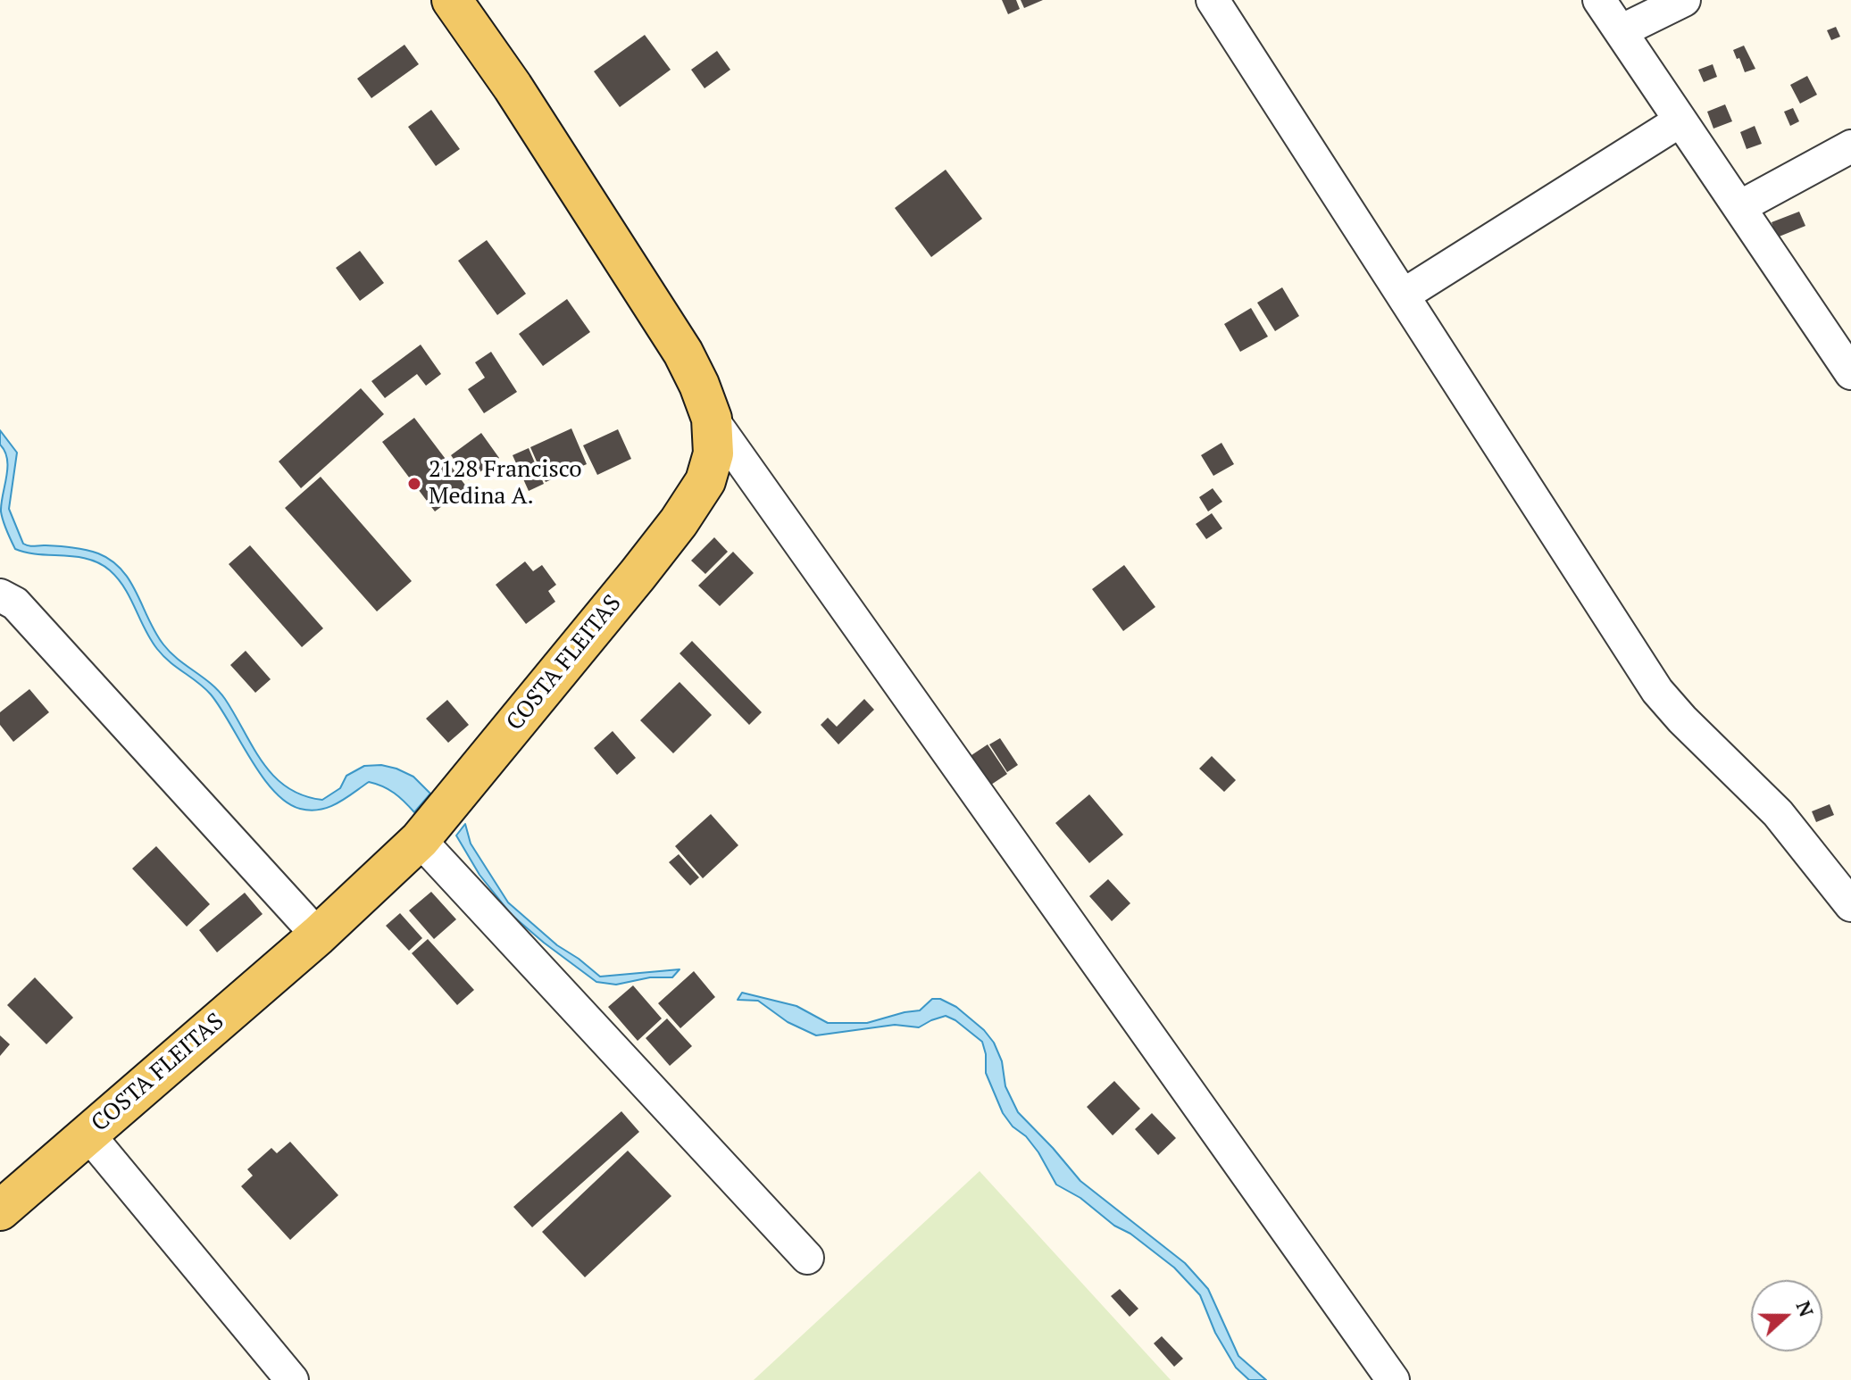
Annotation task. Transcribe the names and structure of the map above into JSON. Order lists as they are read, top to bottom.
{
  "streets": {
    "main road": ["COSTA FLEITAS"]
  },
  "places": ["2128 Francisco Medina A."],
  "north": "right"
}
